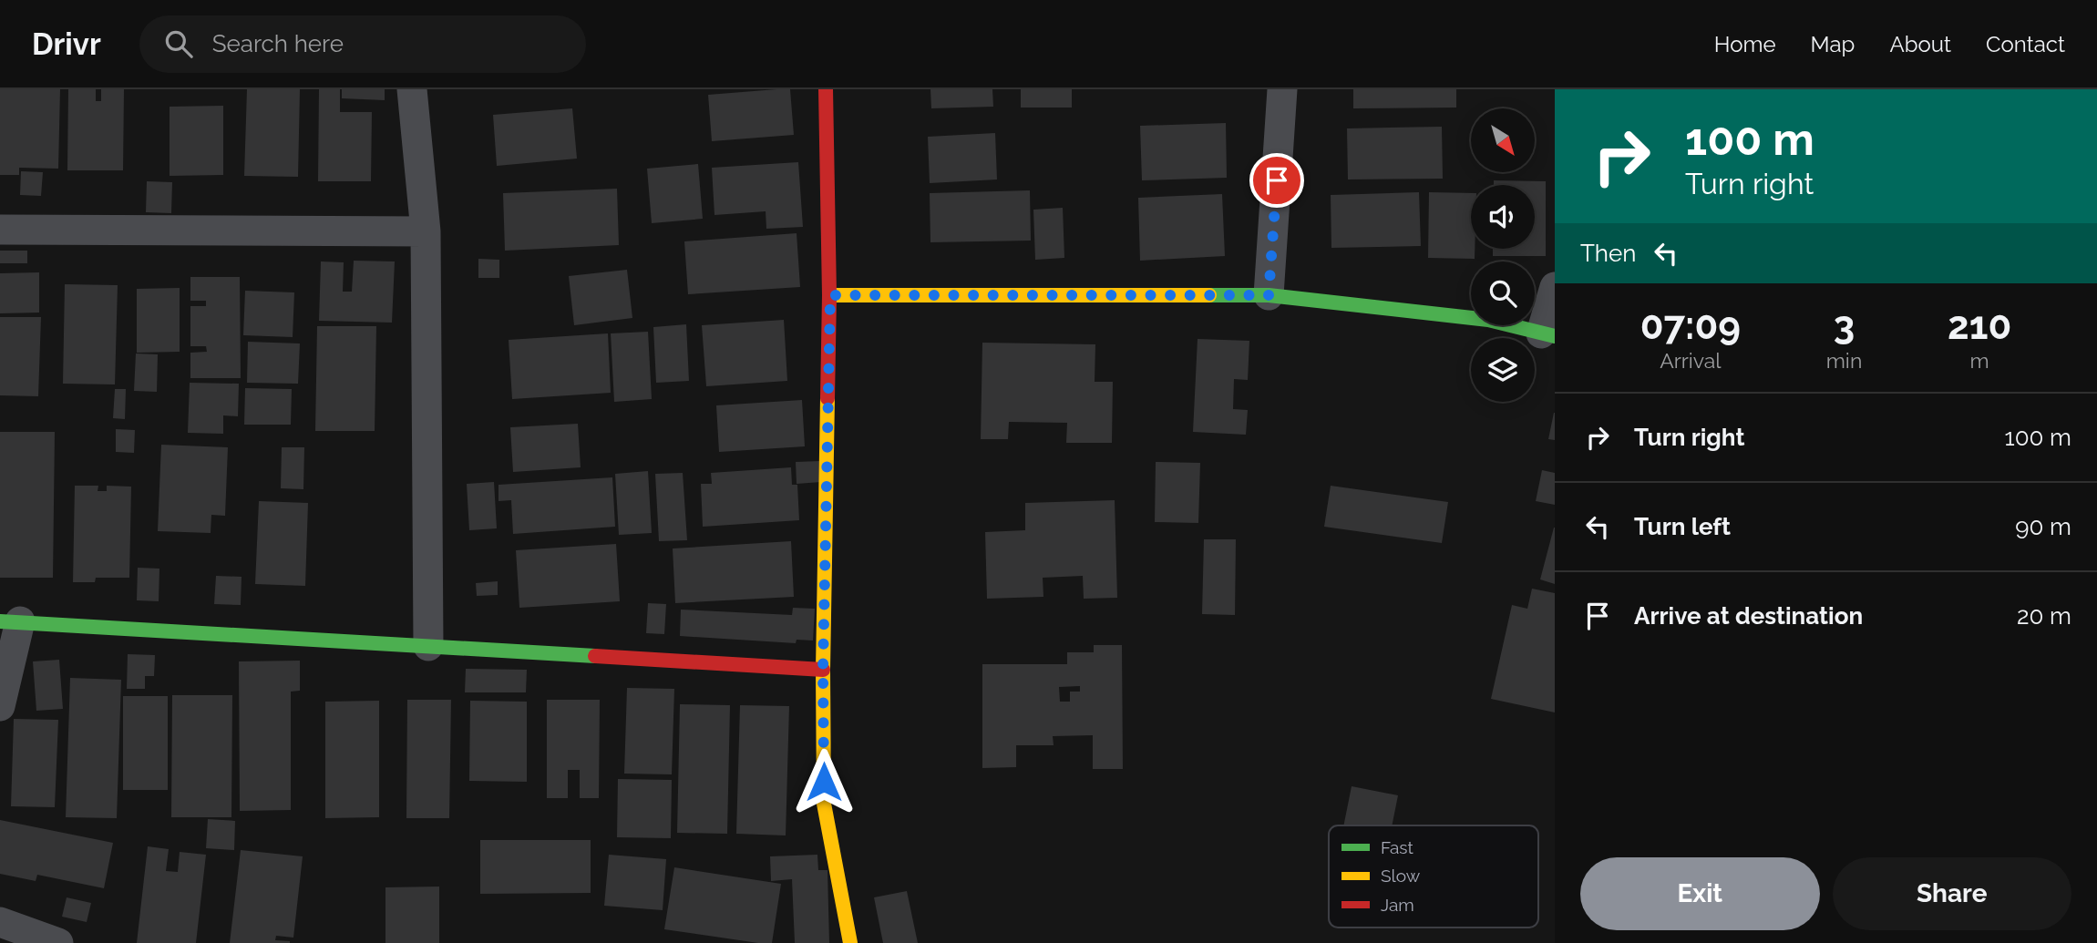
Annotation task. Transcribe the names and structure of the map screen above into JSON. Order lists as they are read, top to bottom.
{
  "legend": ["Fast", "Slow", "Jam"],
  "north": "bottom right",
  "page": {
    "header": "Drivr",
    "search": "Search here",
    "nav": [
      "Home",
      "Map",
      "About",
      "Contact"
    ],
    "turn": ["100 m", "Turn right"],
    "then": "Then",
    "eta": [
      "07:09",
      "Arrival",
      "3",
      "min",
      "210",
      "m"
    ],
    "list": [
      {
        "name": "Turn right",
        "value": "100 m"
      },
      {
        "name": "Turn left",
        "value": "90 m"
      },
      {
        "name": "Arrive at destination",
        "value": "20 m"
      }
    ],
    "buttons": ["Exit", "Share"]
  }
}
